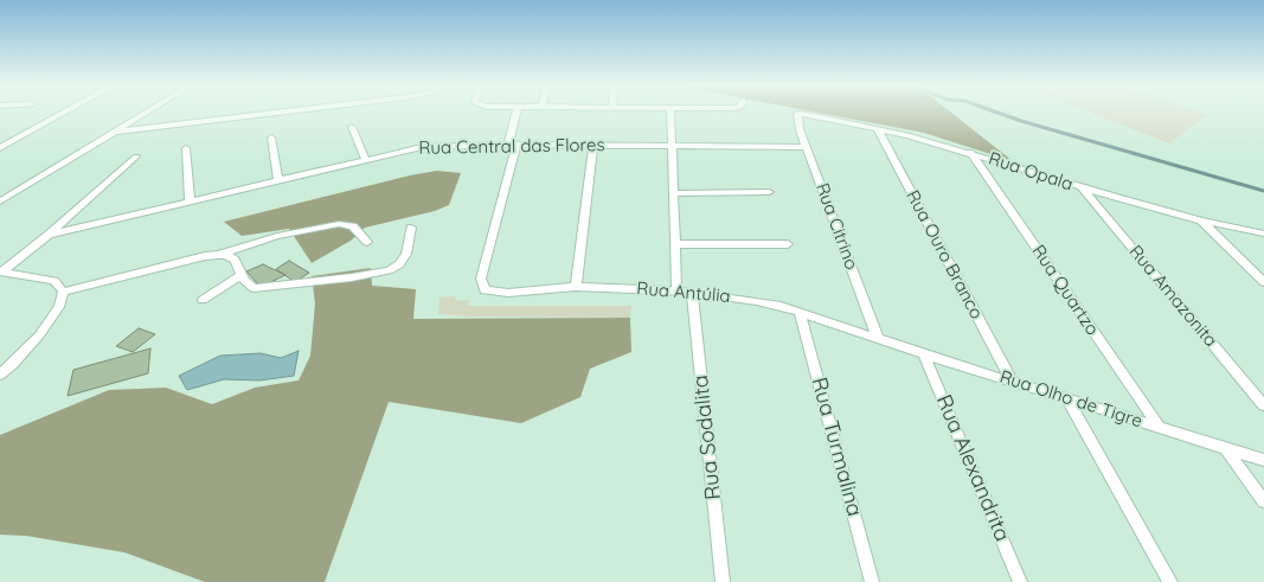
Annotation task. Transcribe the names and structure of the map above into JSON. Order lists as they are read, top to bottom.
{
  "streets": {
    "street": [
      "Rua Central das Flores",
      "Rua Opala",
      "Rua Citrino",
      "Rua Ouro Branco",
      "Rua Quartzo",
      "Rua Antúlia",
      "Rua Amazonita",
      "Rua Olho de Tigre",
      "Rua Sodalita",
      "Rua Turmalina",
      "Rua Alexandrita"
    ]
  },
  "crossings": [
    ["Rua Central das Flores", "Rua Citrino"],
    ["Rua Central das Flores", "Rua Antúlia"],
    ["Rua Opala", "Rua Citrino"],
    ["Rua Opala", "Rua Ouro Branco"],
    ["Rua Opala", "Rua Quartzo"],
    ["Rua Opala", "Rua Amazonita"],
    ["Rua Citrino", "Rua Antúlia"],
    ["Rua Citrino", "Rua Olho de Tigre"],
    ["Rua Ouro Branco", "Rua Olho de Tigre"],
    ["Rua Quartzo", "Rua Olho de Tigre"],
    ["Rua Antúlia", "Rua Olho de Tigre"],
    ["Rua Antúlia", "Rua Sodalita"],
    ["Rua Antúlia", "Rua Turmalina"],
    ["Rua Olho de Tigre", "Rua Alexandrita"]
  ]
}
